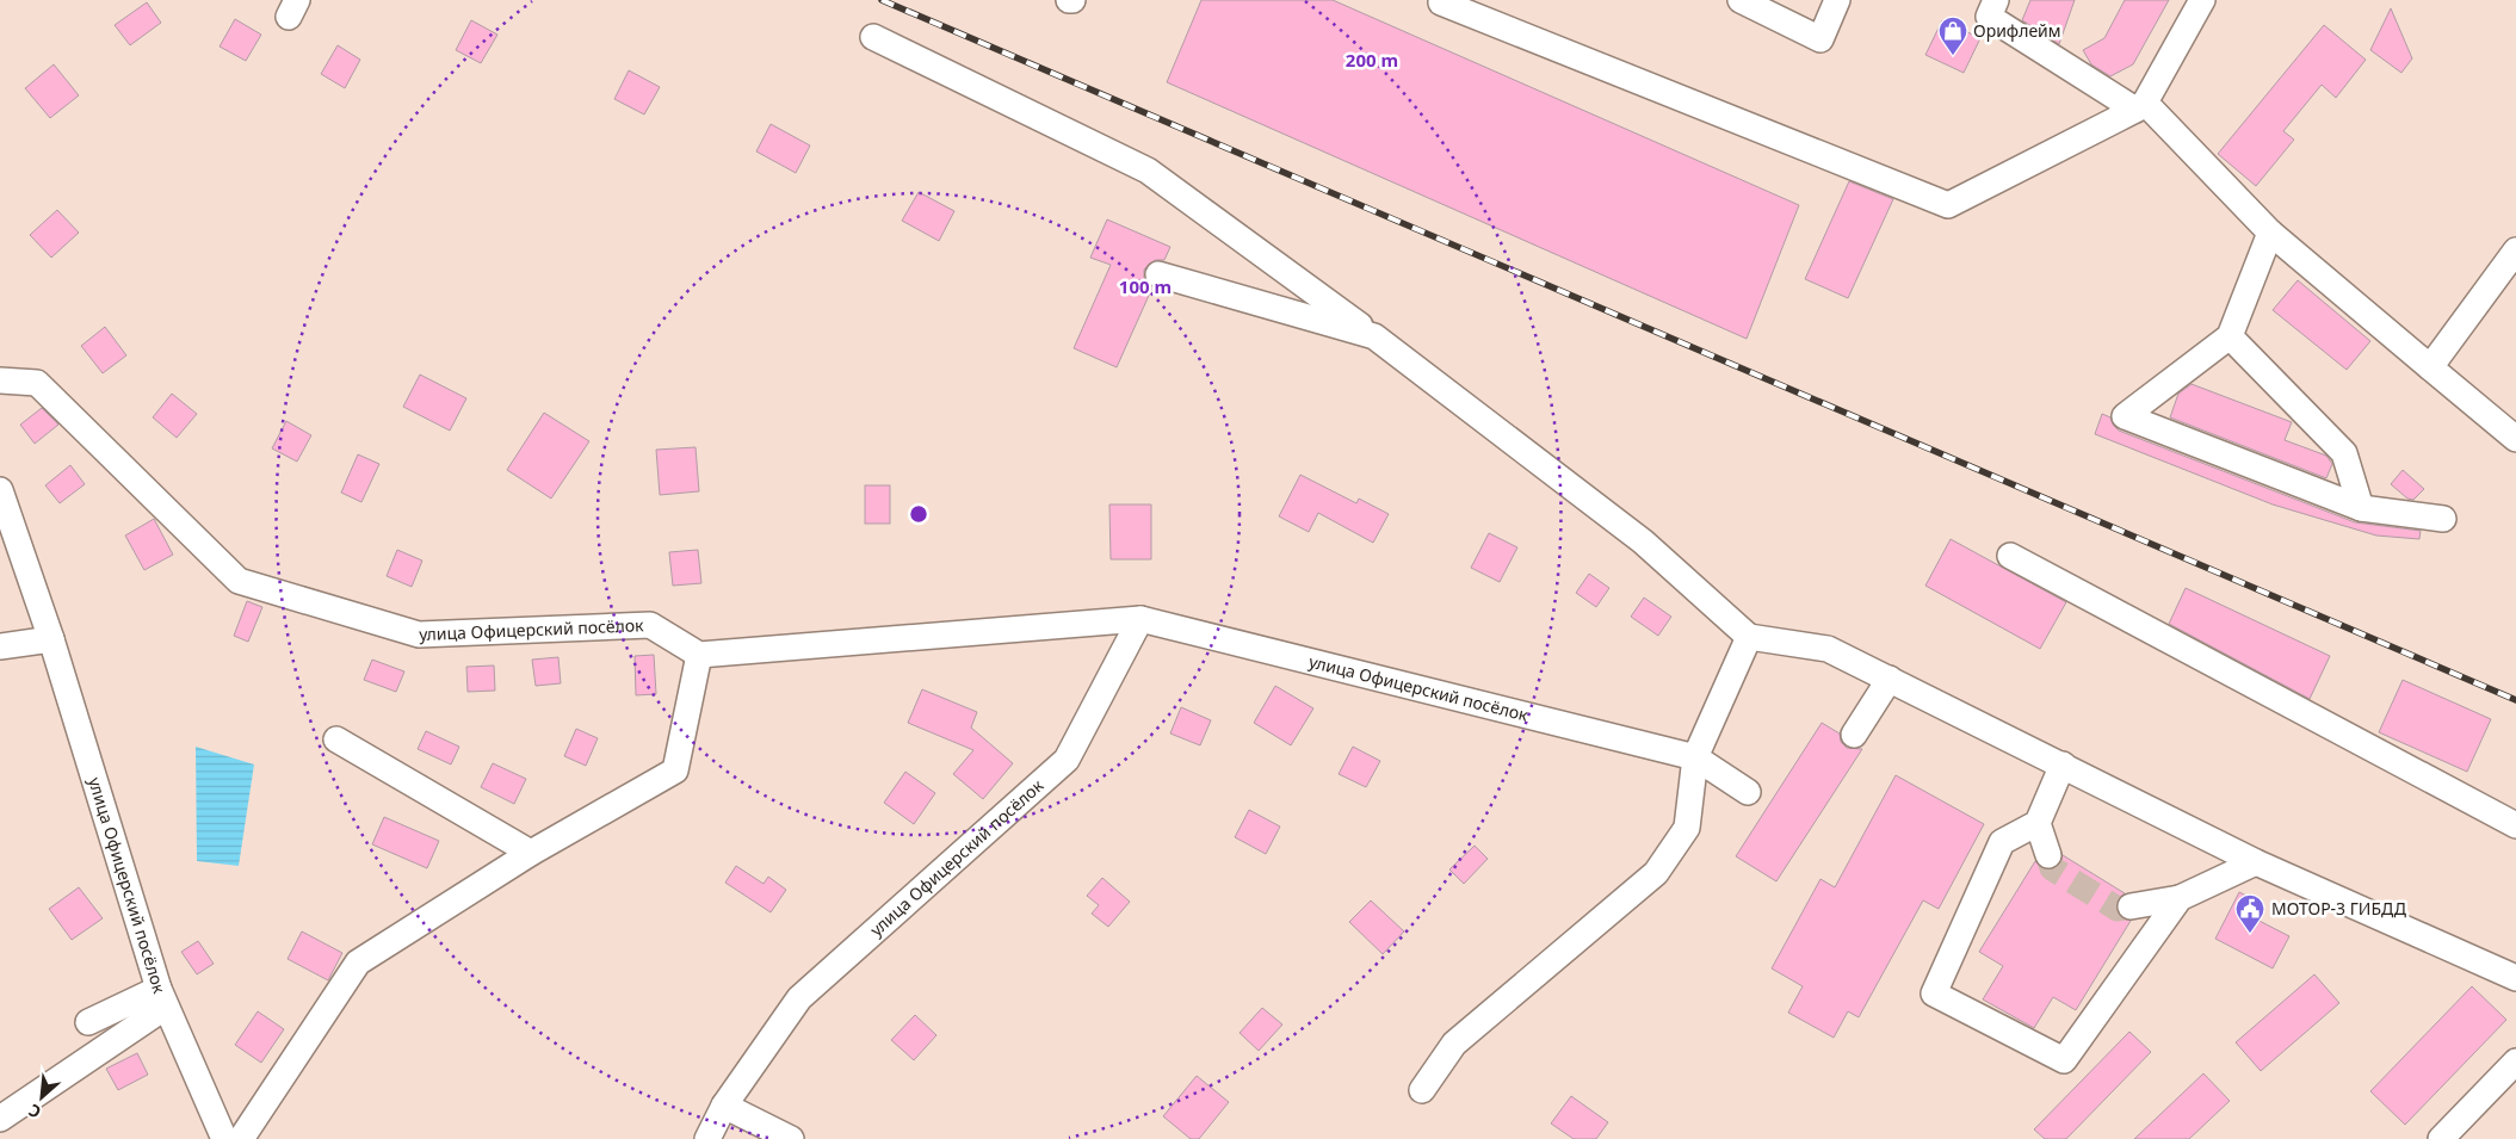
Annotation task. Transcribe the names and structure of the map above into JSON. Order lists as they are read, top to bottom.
{
  "streets": {
    "street": ["улица Офицерский посёлок"]
  },
  "places": {
    "shop": ["Орифлейм"],
    "public building": ["МОТОР-3 ГИБДД"]
  },
  "north": "bottom left",
  "rings": ["200 m", "100 m"]
}
